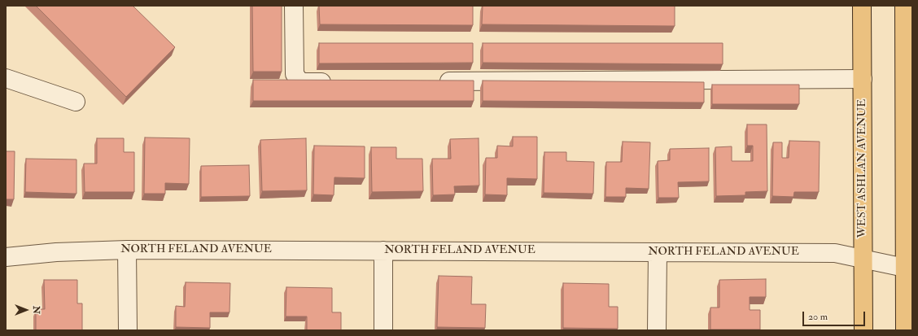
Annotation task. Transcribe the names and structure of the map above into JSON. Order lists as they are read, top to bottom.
{
  "streets": {
    "main road": ["WEST ASHLAN AVENUE"],
    "street": ["NORTH FELAND AVENUE"]
  },
  "crossings": [
    ["WEST ASHLAN AVENUE", "NORTH FELAND AVENUE"]
  ],
  "scale_bar": "20 m",
  "north": "right"
}
